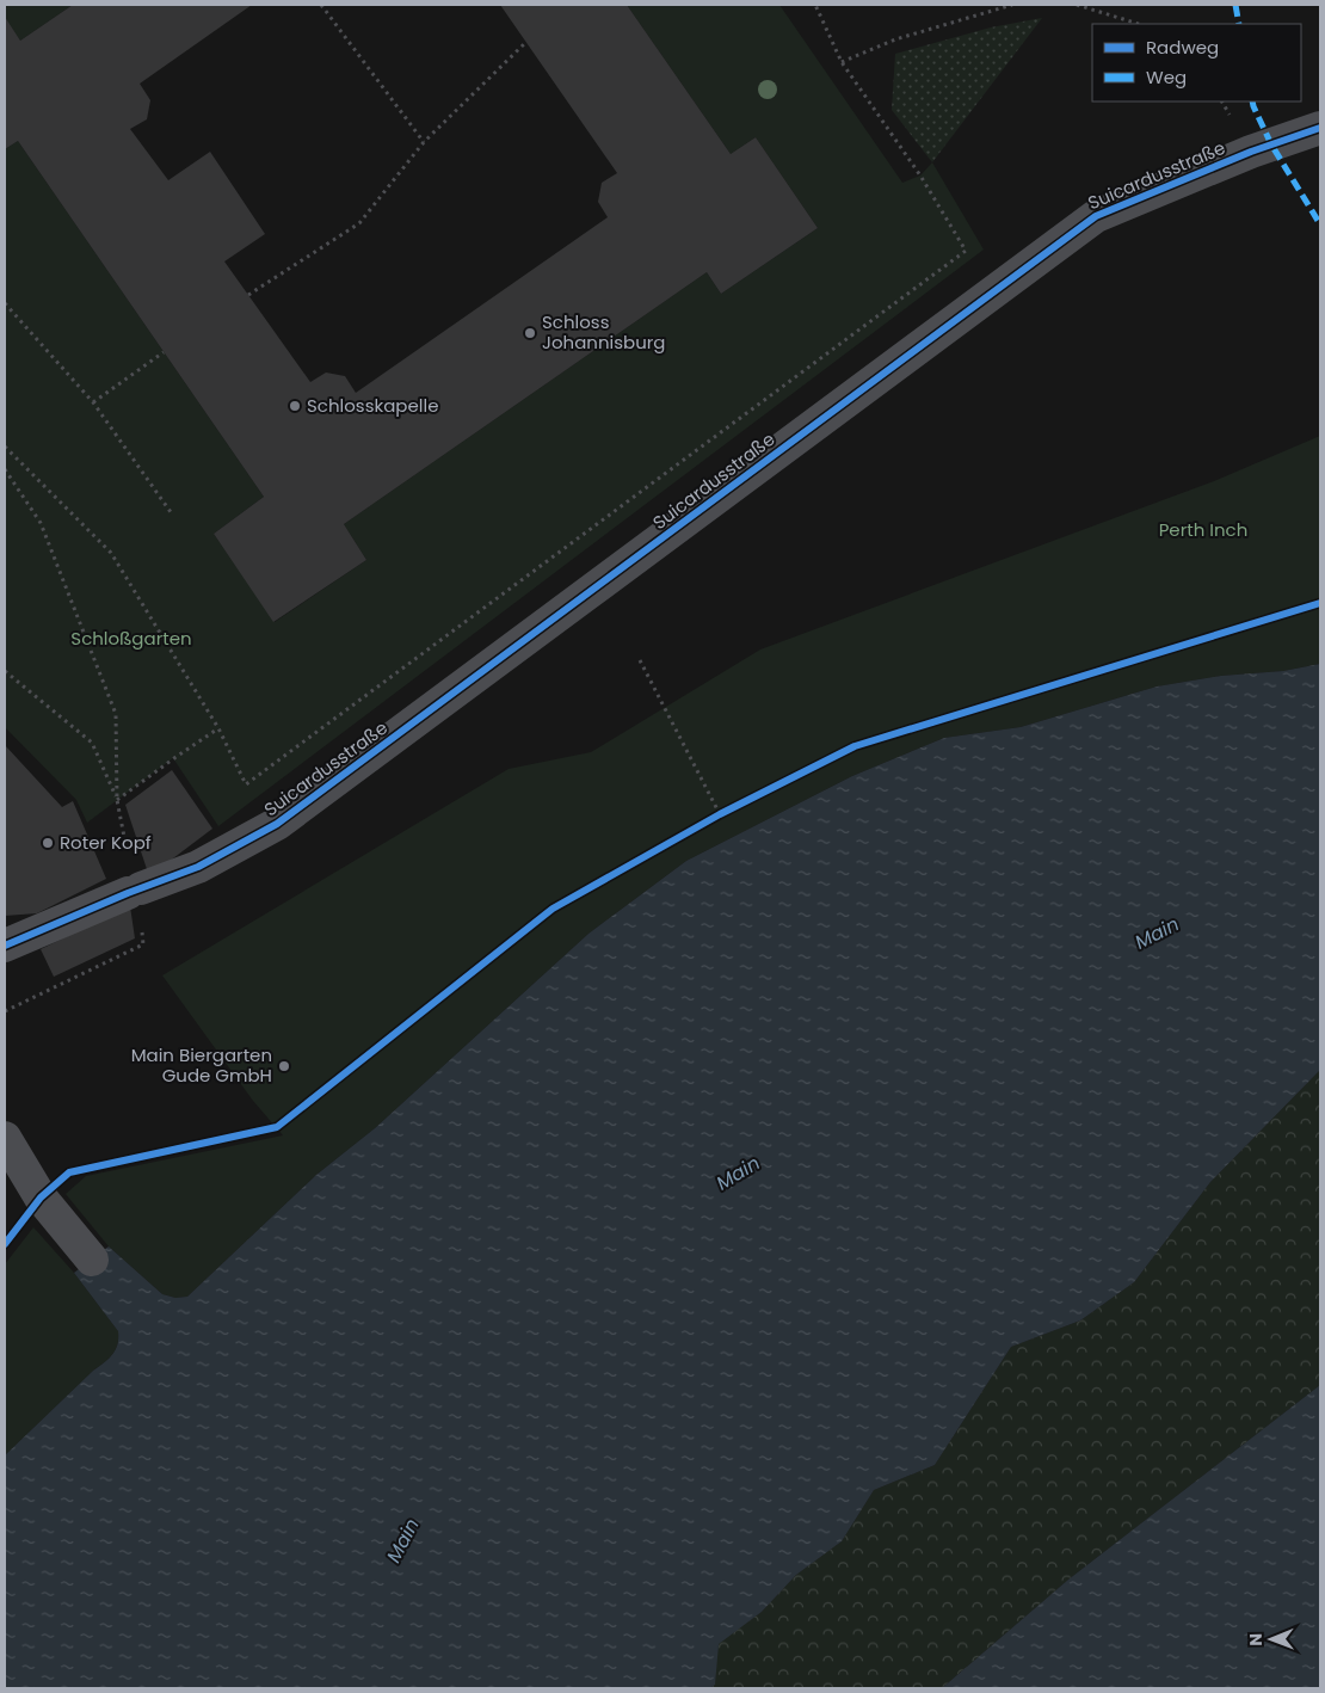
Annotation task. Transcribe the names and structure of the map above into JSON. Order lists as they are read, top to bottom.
{
  "streets": {
    "street": ["Suicardusstraße"]
  },
  "water": ["Main"],
  "parks": ["Perth Inch", "Schloßgarten"],
  "places": [
    "Schloss Johannisburg",
    "Schlosskapelle",
    "Roter Kopf",
    "Main Biergarten Gude GmbH"
  ],
  "legend": ["Radweg", "Weg"],
  "north": "left"
}
